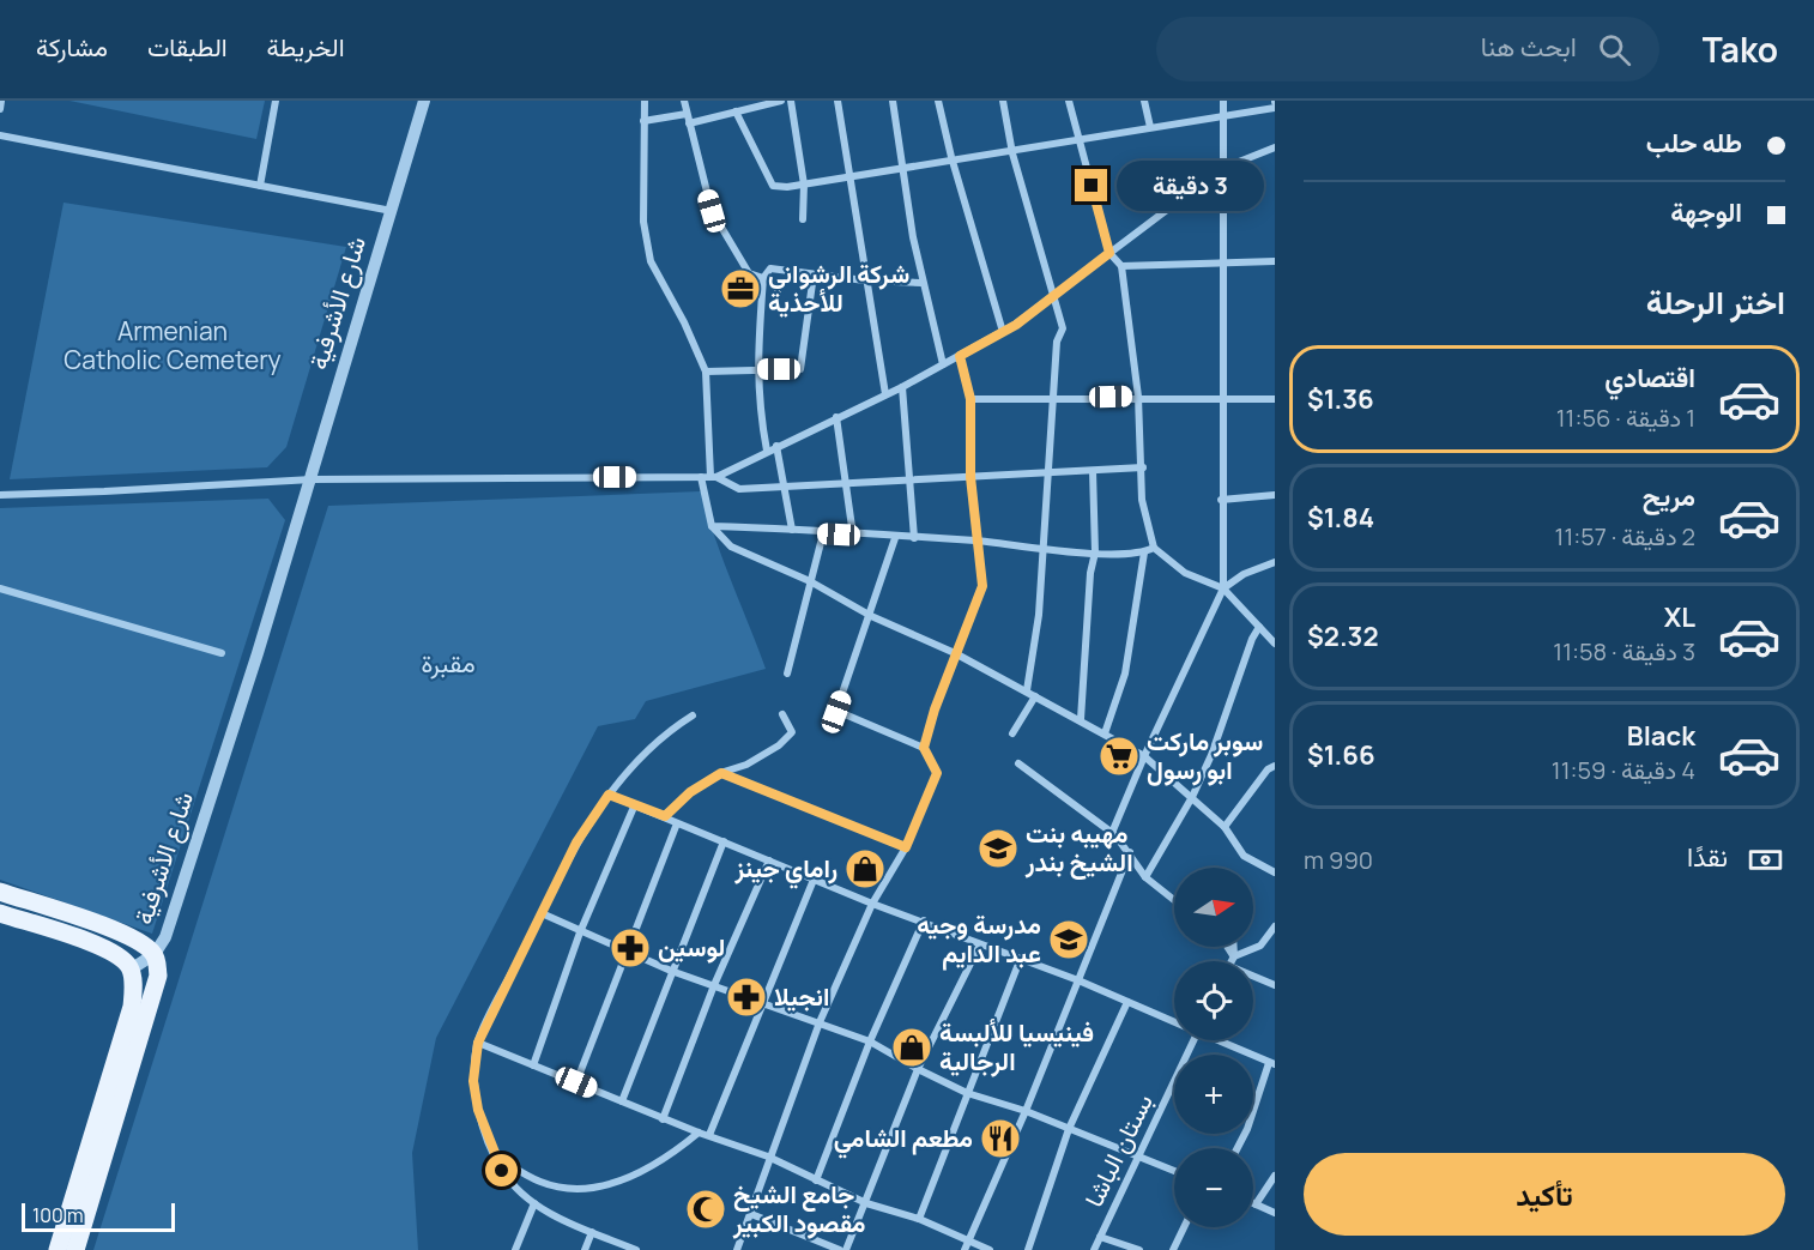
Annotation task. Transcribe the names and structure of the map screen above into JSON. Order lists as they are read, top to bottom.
{
  "streets": {
    "main road": ["شارع الأشرفية"],
    "street": ["بستان الباشا"]
  },
  "parks": ["Armenian Catholic Cemetery", "مقبرة"],
  "places": {
    "office": ["شركة الرشواني للأحذية"],
    "supermarket": ["سوبر ماركت ابو رسول"],
    "school or university": ["مهيبه بنت الشيخ بندر", "مدرسة وجيه عبد الدايم"],
    "shop": ["راماي جينز", "فينيسيا للألبسة الرجالية"],
    "pharmacy": ["لوسين", "انجيلا"],
    "restaurant": ["مطعم الشامي"],
    "mosque": ["جامع الشيخ مقصود الكبير"]
  },
  "scale_bar": "100 m",
  "north": "right",
  "page": {
    "header": "Tako",
    "search": "ابحث هنا",
    "nav": ["الخريطة", "الطبقات", "مشاركة"],
    "banner": ["طله حلب", "الوجهة"],
    "bubble": "3 دقيقة",
    "heading": "اختر الرحلة",
    "list": [
      {
        "name": "اقتصادي",
        "note": "1 دقيقة · 11:56",
        "value": "$1.36"
      },
      {
        "name": "مريح",
        "note": "2 دقيقة · 11:57",
        "value": "$1.84"
      },
      {
        "name": "XL",
        "note": "3 دقيقة · 11:58",
        "value": "$2.32"
      },
      {
        "name": "Black",
        "note": "4 دقيقة · 11:59",
        "value": "$1.66"
      }
    ],
    "pay": ["نقدًا", "990 m"],
    "map_buttons": ["+", "−"],
    "buttons": "تأكيد",
    "scale": "100 m"
  }
}
